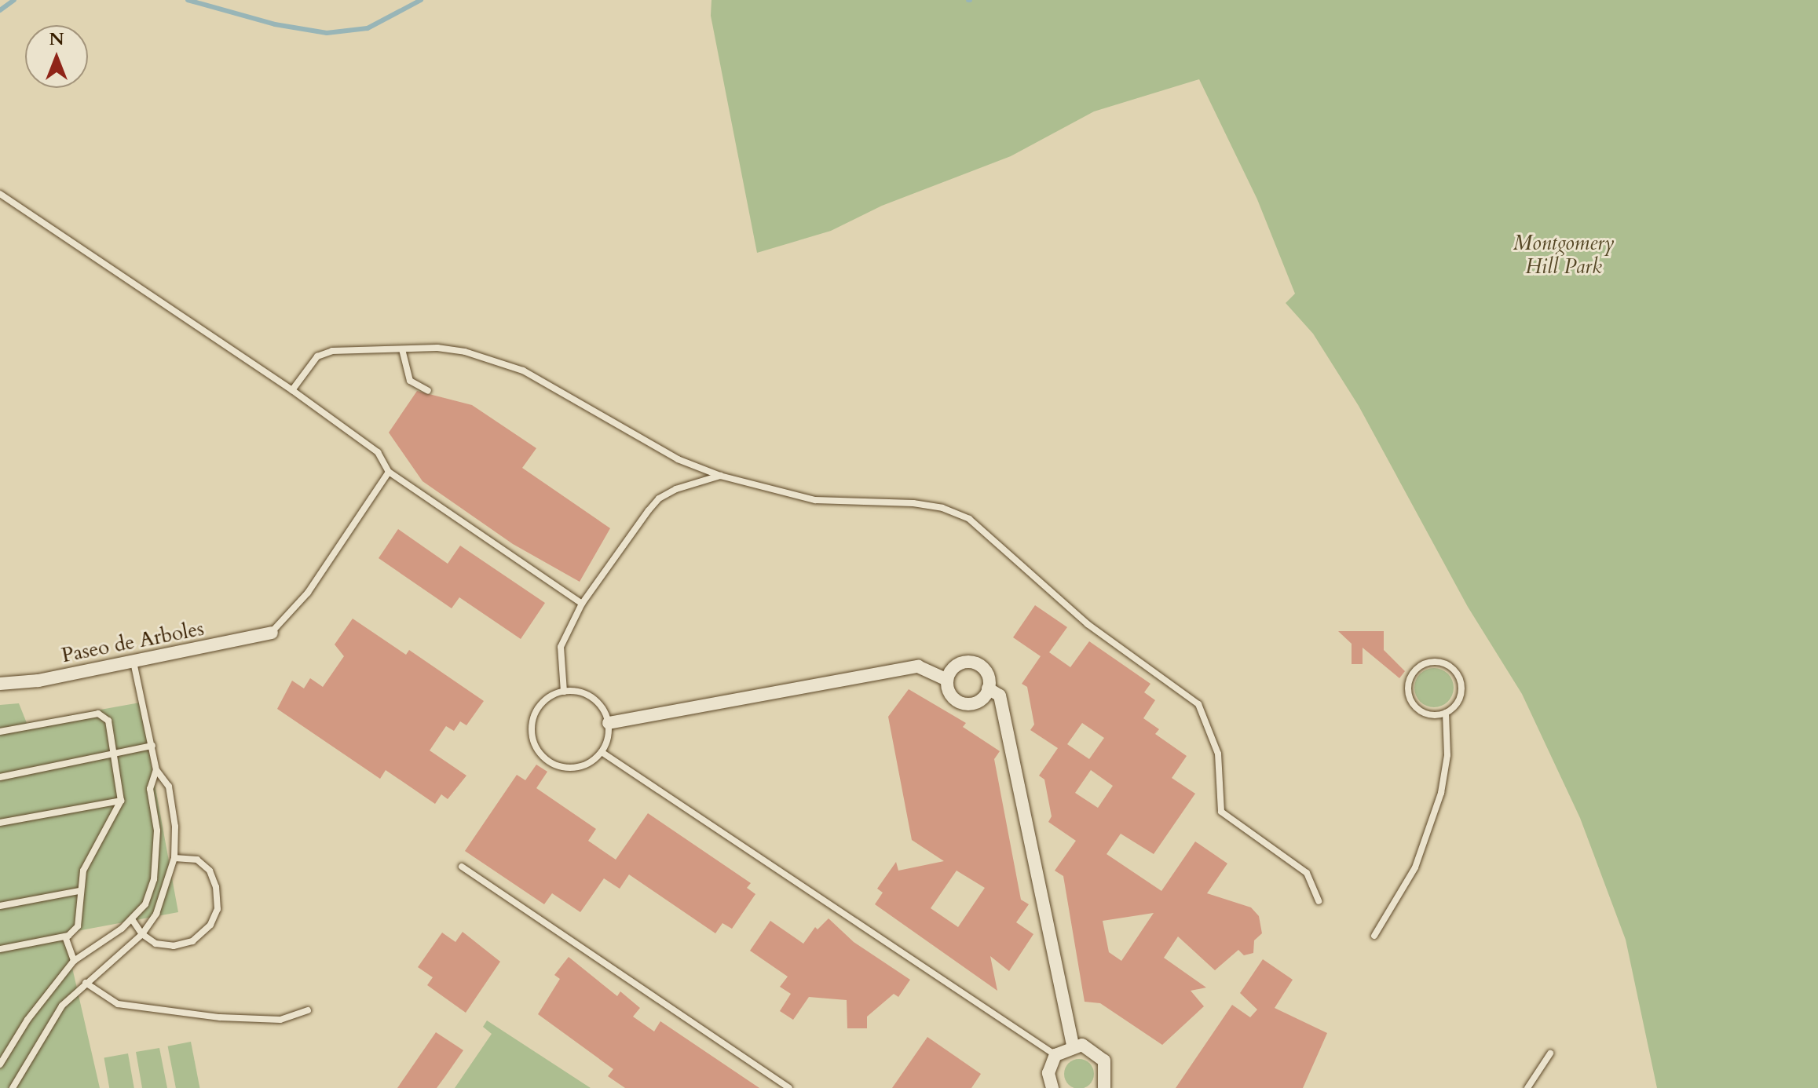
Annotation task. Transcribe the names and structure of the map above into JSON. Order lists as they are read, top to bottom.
{
  "streets": {
    "street": ["Paseo de Arboles"]
  },
  "parks": ["Montgomery Hill Park"],
  "north": "top"
}
